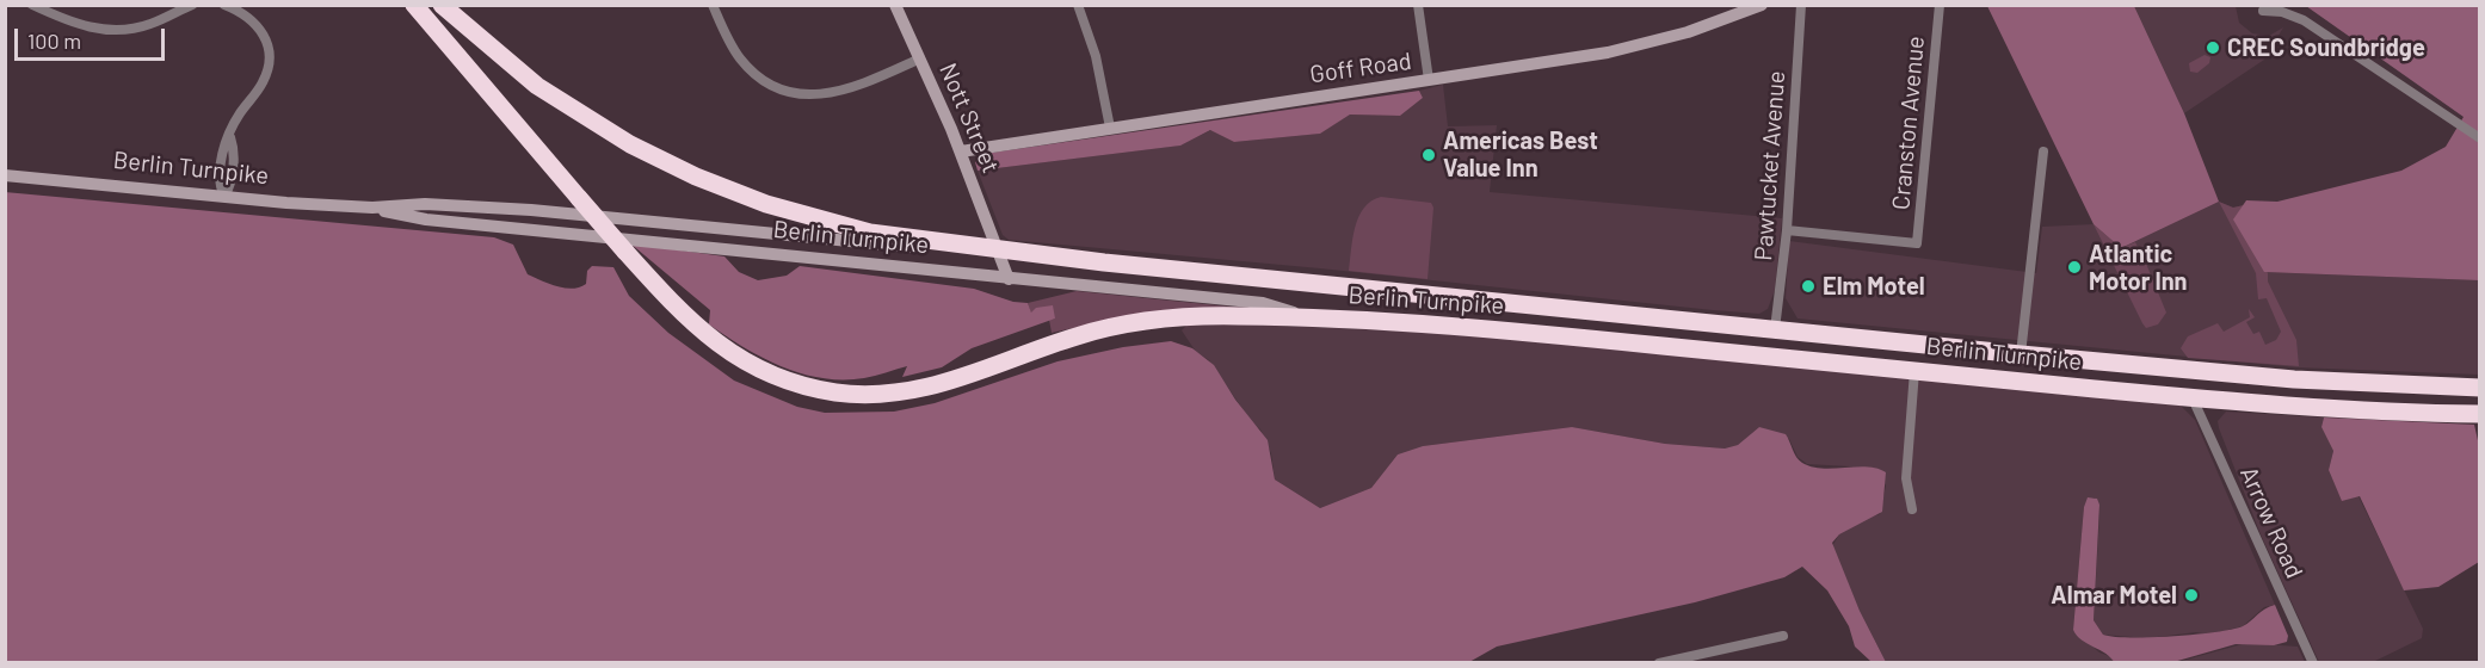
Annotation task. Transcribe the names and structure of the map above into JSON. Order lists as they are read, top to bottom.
{
  "streets": {
    "highway": ["Berlin Turnpike"],
    "main road": ["Goff Road", "Nott Street"],
    "street": ["Cranston Avenue", "Pawtucket Avenue", "Arrow Road"]
  },
  "crossings": [
    ["Goff Road", "Nott Street"],
    ["Nott Street", "Berlin Turnpike"],
    ["Cranston Avenue", "Pawtucket Avenue"],
    ["Pawtucket Avenue", "Berlin Turnpike"],
    ["Berlin Turnpike", "Arrow Road"]
  ],
  "places": [
    "CREC Soundbridge",
    "Americas Best Value Inn",
    "Atlantic Motor Inn",
    "Elm Motel",
    "Almar Motel"
  ],
  "scale_bar": "100 m"
}
